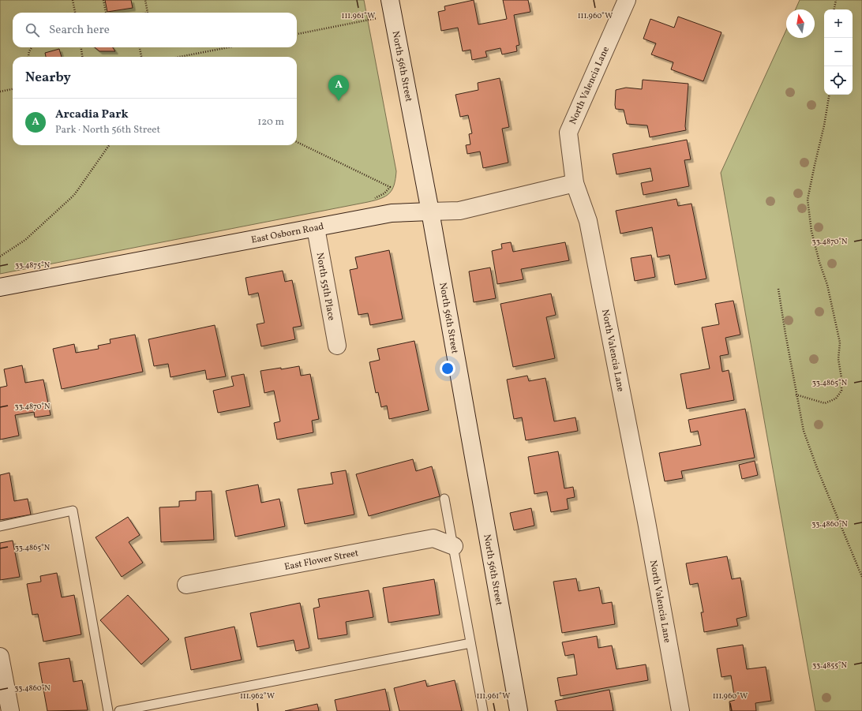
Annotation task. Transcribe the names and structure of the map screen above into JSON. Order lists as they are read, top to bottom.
{
  "streets": {
    "street": [
      "North 56th Street",
      "North Valencia Lane",
      "East Osborn Road",
      "North 55th Place",
      "East Flower Street"
    ]
  },
  "crossings": [
    ["North 56th Street", "East Osborn Road"],
    ["North Valencia Lane", "East Osborn Road"],
    ["East Osborn Road", "North 55th Place"]
  ],
  "north": "top",
  "page": {
    "map_buttons": ["+", "−"],
    "search": "Search here",
    "heading": "Nearby",
    "pins": "A",
    "list": [
      {
        "mark": "A",
        "name": "Arcadia Park",
        "note": "Park · North 56th Street",
        "value": "120 m"
      }
    ]
  },
  "coordinates": [
    "111.961°W",
    "111.960°W",
    "33.4870°N",
    "33.4875°N",
    "33.4865°N",
    "33.4860°N",
    "33.4855°N",
    "111.962°W"
  ]
}
